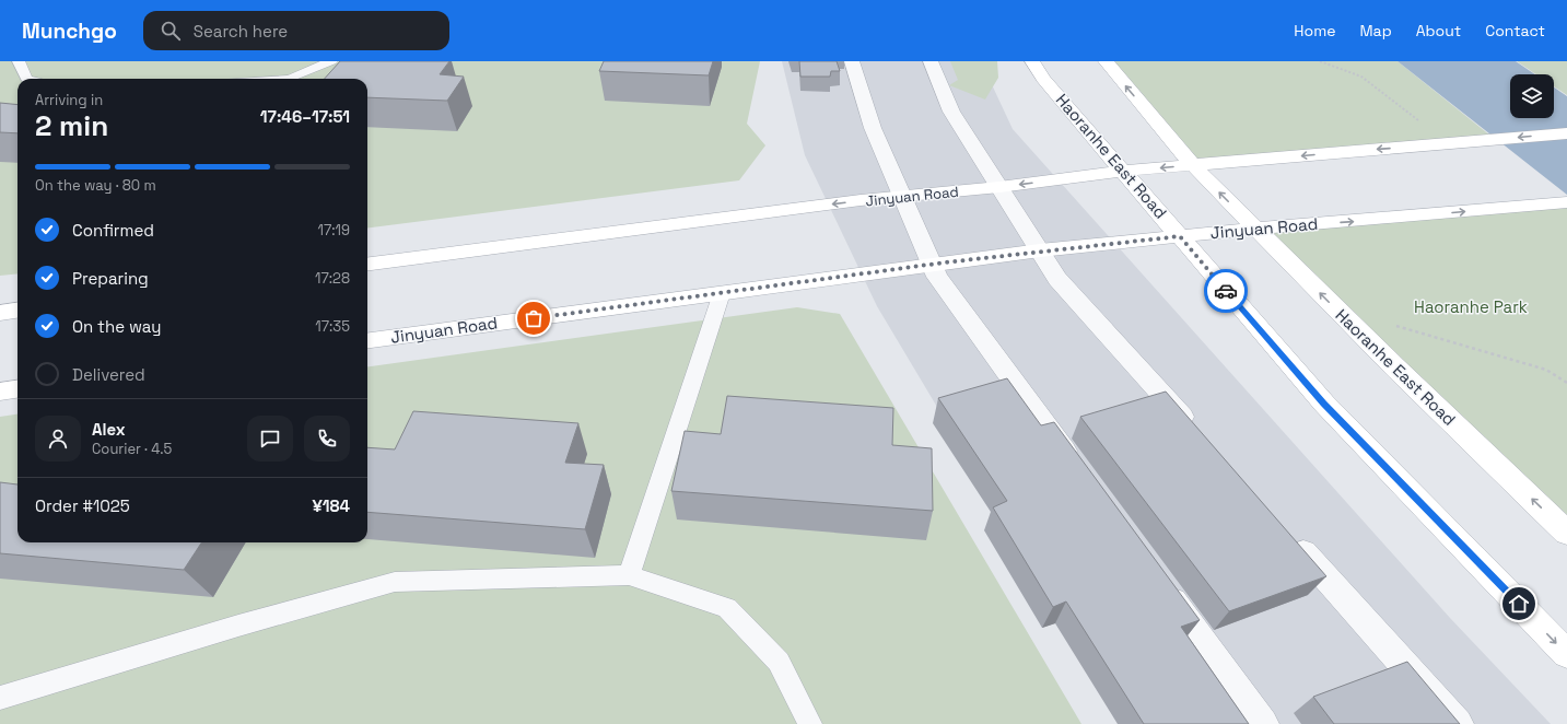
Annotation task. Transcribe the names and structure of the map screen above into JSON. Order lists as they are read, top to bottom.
{
  "streets": {
    "main road": ["Haoranhe East Road", "Jinyuan Road"]
  },
  "crossings": [
    ["Haoranhe East Road", "Jinyuan Road"]
  ],
  "parks": ["Haoranhe Park"],
  "page": {
    "header": "Munchgo",
    "search": "Search here",
    "nav": [
      "Home",
      "Map",
      "About",
      "Contact"
    ],
    "heading": ["2 min", "Arriving in", "17:46–17:51"],
    "panel": [
      "Alex",
      "Courier · 4.5",
      "Order #1025",
      "¥184"
    ],
    "bar": "On the way · 80 m",
    "list": [
      ["Confirmed", "17:19"],
      ["Preparing", "17:28"],
      ["On the way", "17:35"],
      "Delivered"
    ]
  }
}
